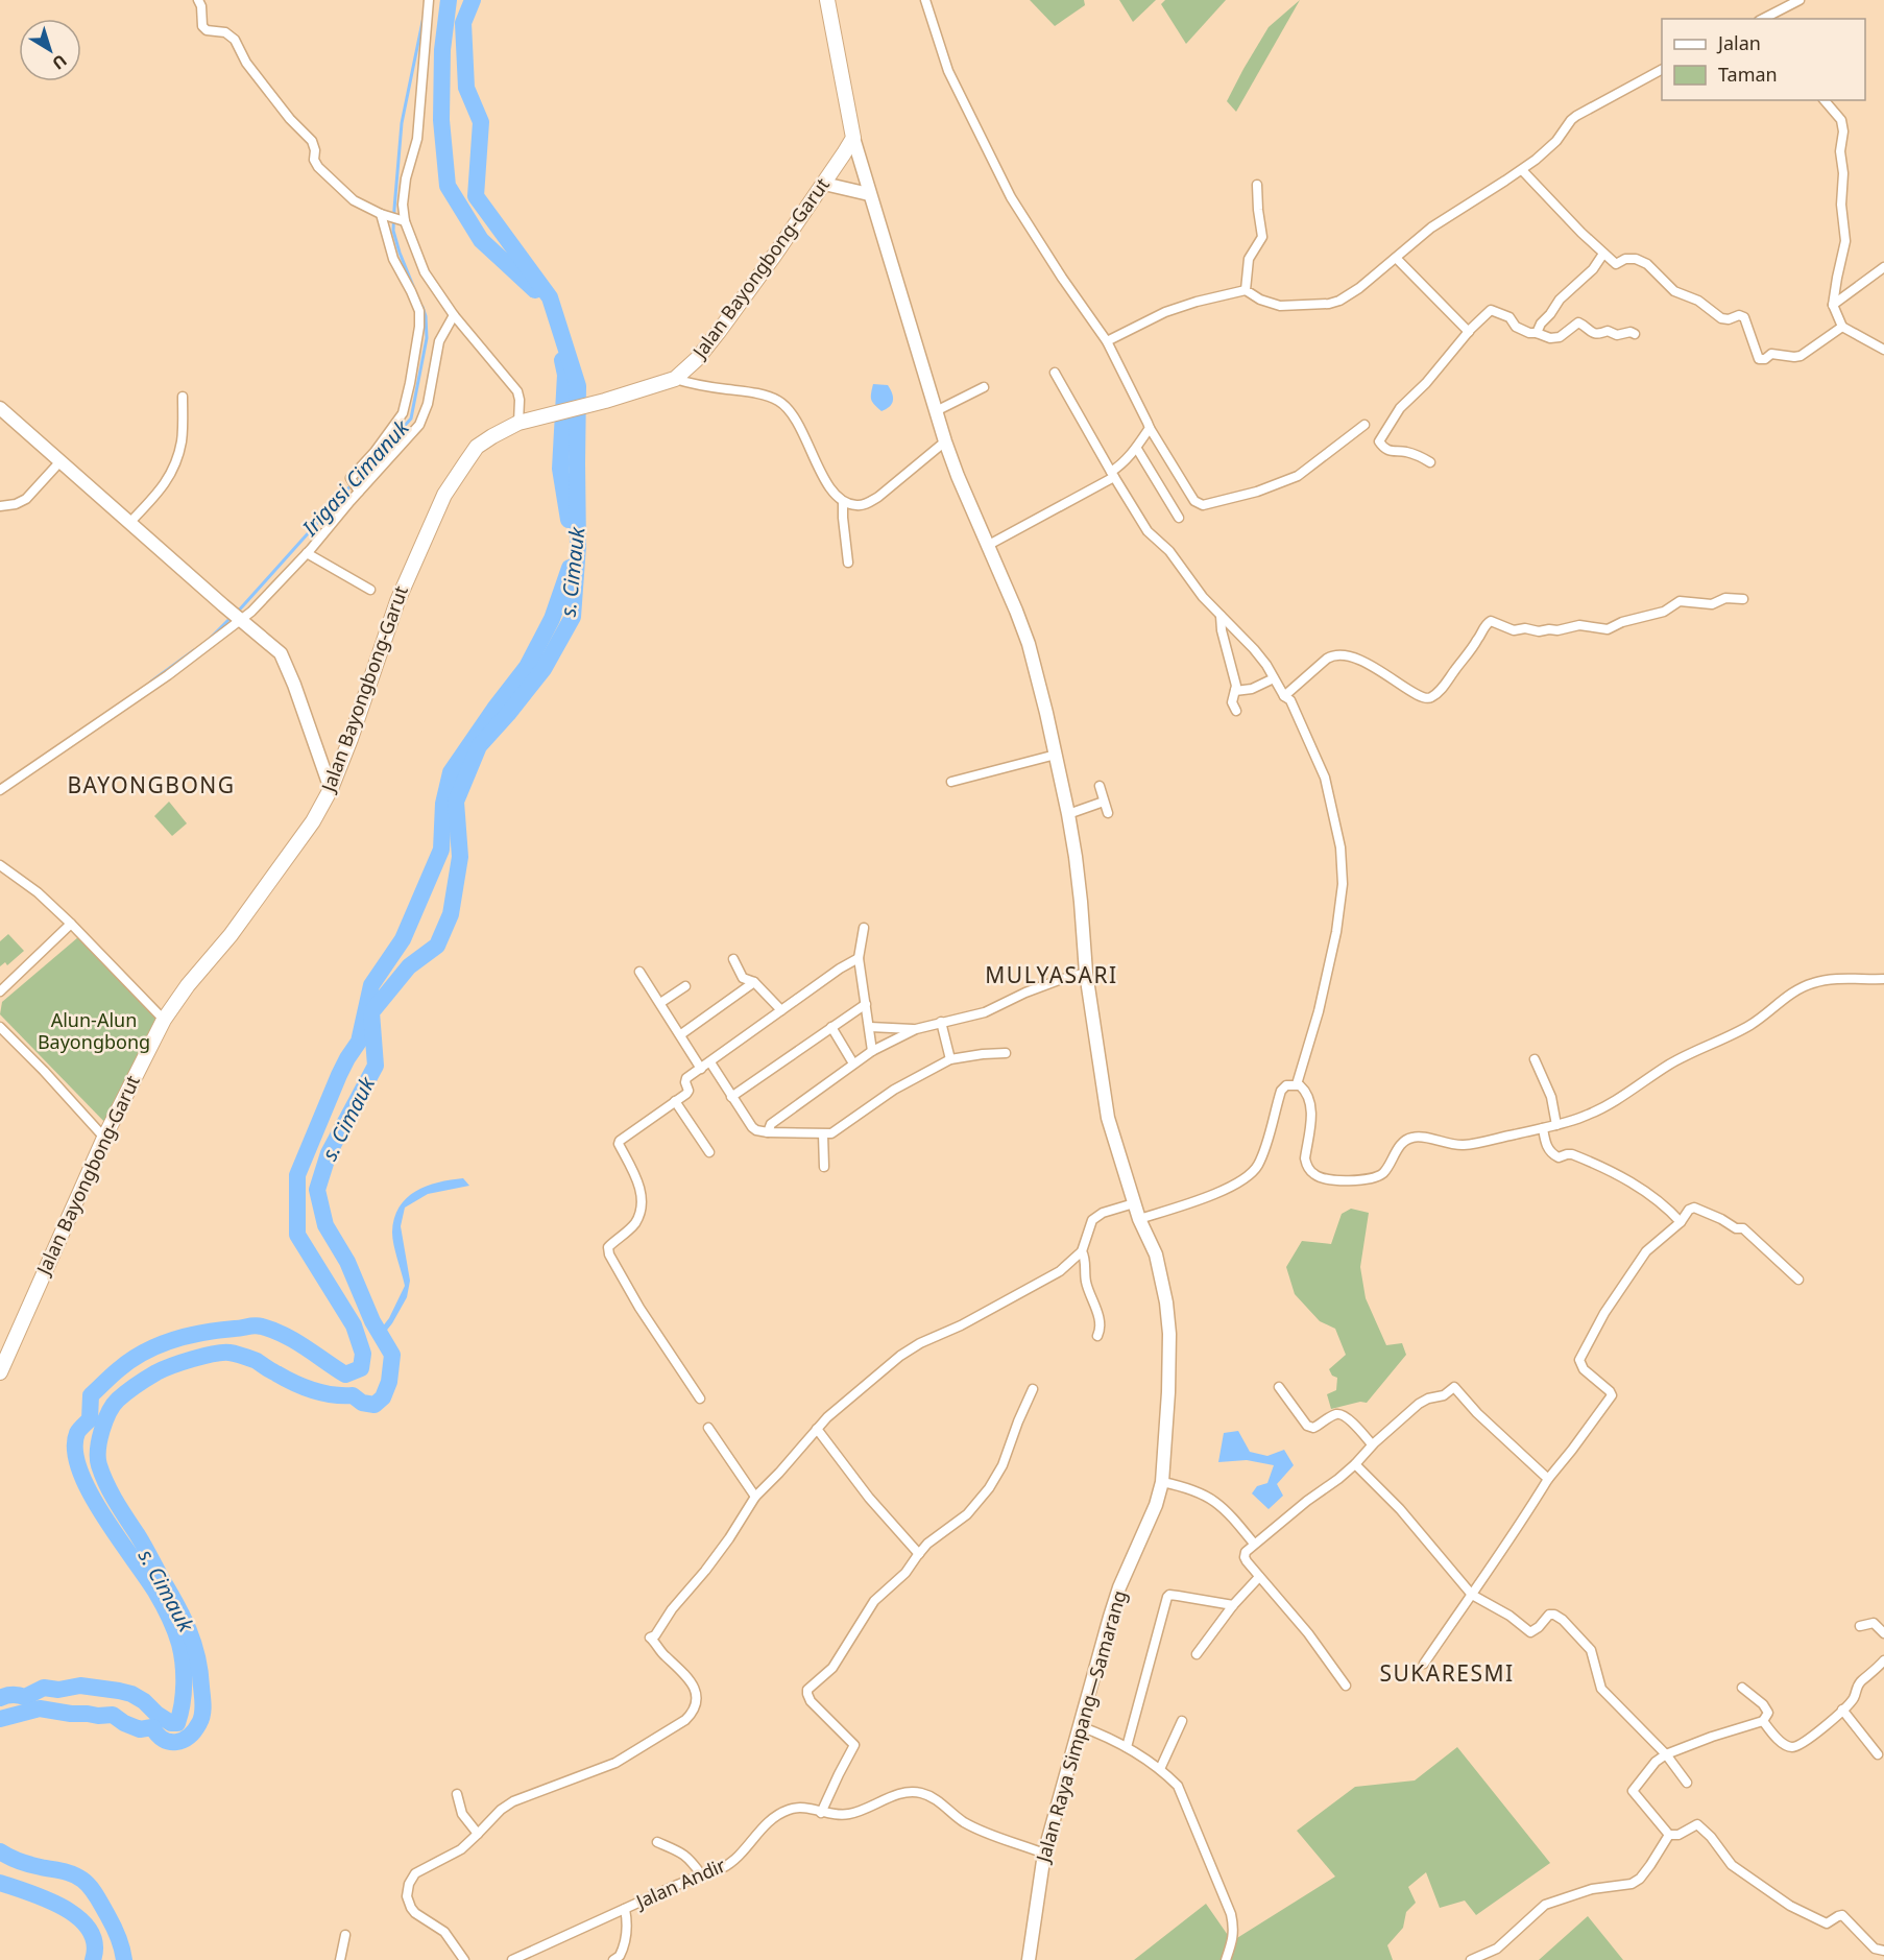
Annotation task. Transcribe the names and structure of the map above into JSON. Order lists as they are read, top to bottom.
{
  "streets": {
    "main road": ["Jalan Bayongbong-Garut", "Jalan Raya Simpang—Samarang"],
    "street": ["Jalan Andir"]
  },
  "crossings": [
    ["Jalan Bayongbong-Garut", "Jalan Raya Simpang—Samarang"],
    ["Jalan Raya Simpang—Samarang", "Jalan Andir"]
  ],
  "districts": ["BAYONGBONG", "MULYASARI", "SUKARESMI"],
  "water": ["Irigasi Cimanuk", "s. Cimauk"],
  "parks": ["Alun-Alun Bayongbong"],
  "legend": ["Jalan", "Taman"],
  "north": "bottom right"
}
